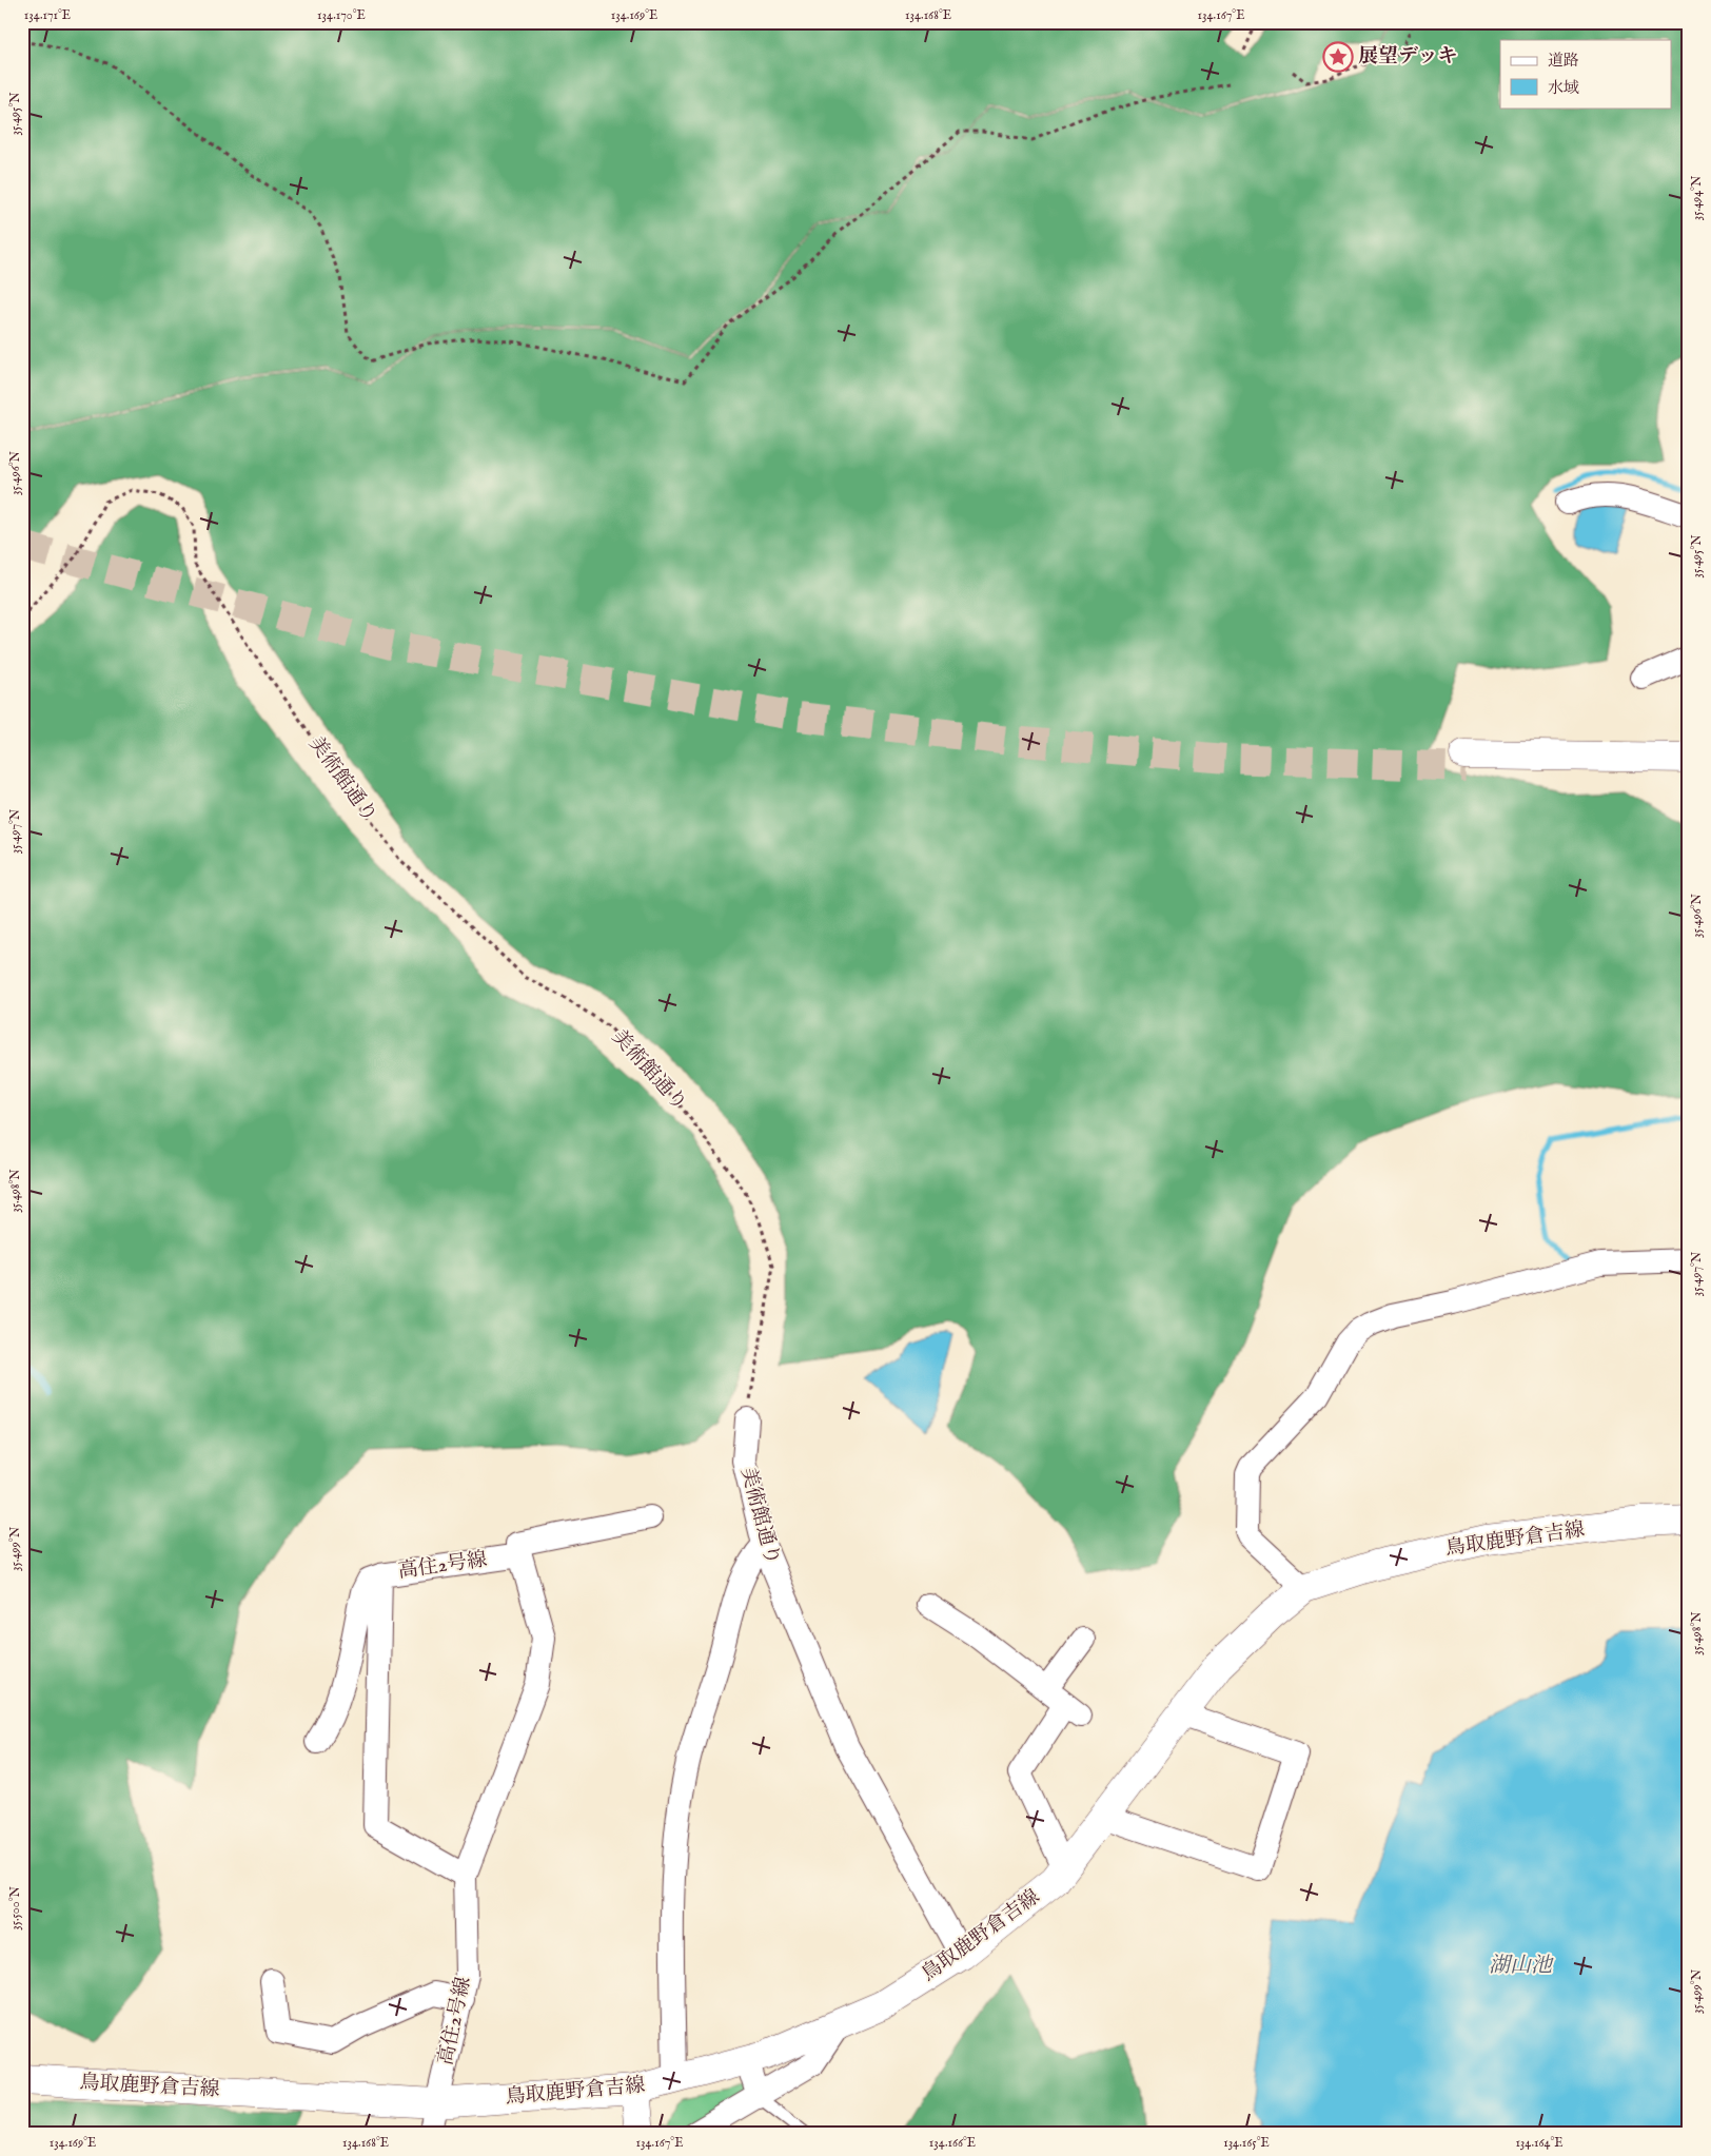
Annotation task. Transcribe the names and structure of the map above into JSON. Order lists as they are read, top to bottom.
{
  "streets": {
    "main road": ["鳥取鹿野倉吉線"],
    "street": ["美術館通り", "高住2号線"]
  },
  "crossings": [
    ["美術館通り", "鳥取鹿野倉吉線"],
    ["鳥取鹿野倉吉線", "高住2号線"]
  ],
  "water": ["湖山池"],
  "places": {
    "place": ["展望デッキ"]
  },
  "legend": ["道路", "水域"],
  "coordinates": [
    "134.171°E",
    "134.170°E",
    "134.169°E",
    "134.168°E",
    "134.167°E",
    "35.495°N",
    "35.494°N",
    "35.496°N",
    "35.497°N",
    "35.498°N",
    "35.499°N",
    "35.500°N",
    "134.166°E",
    "134.165°E",
    "134.164°E"
  ]
}
